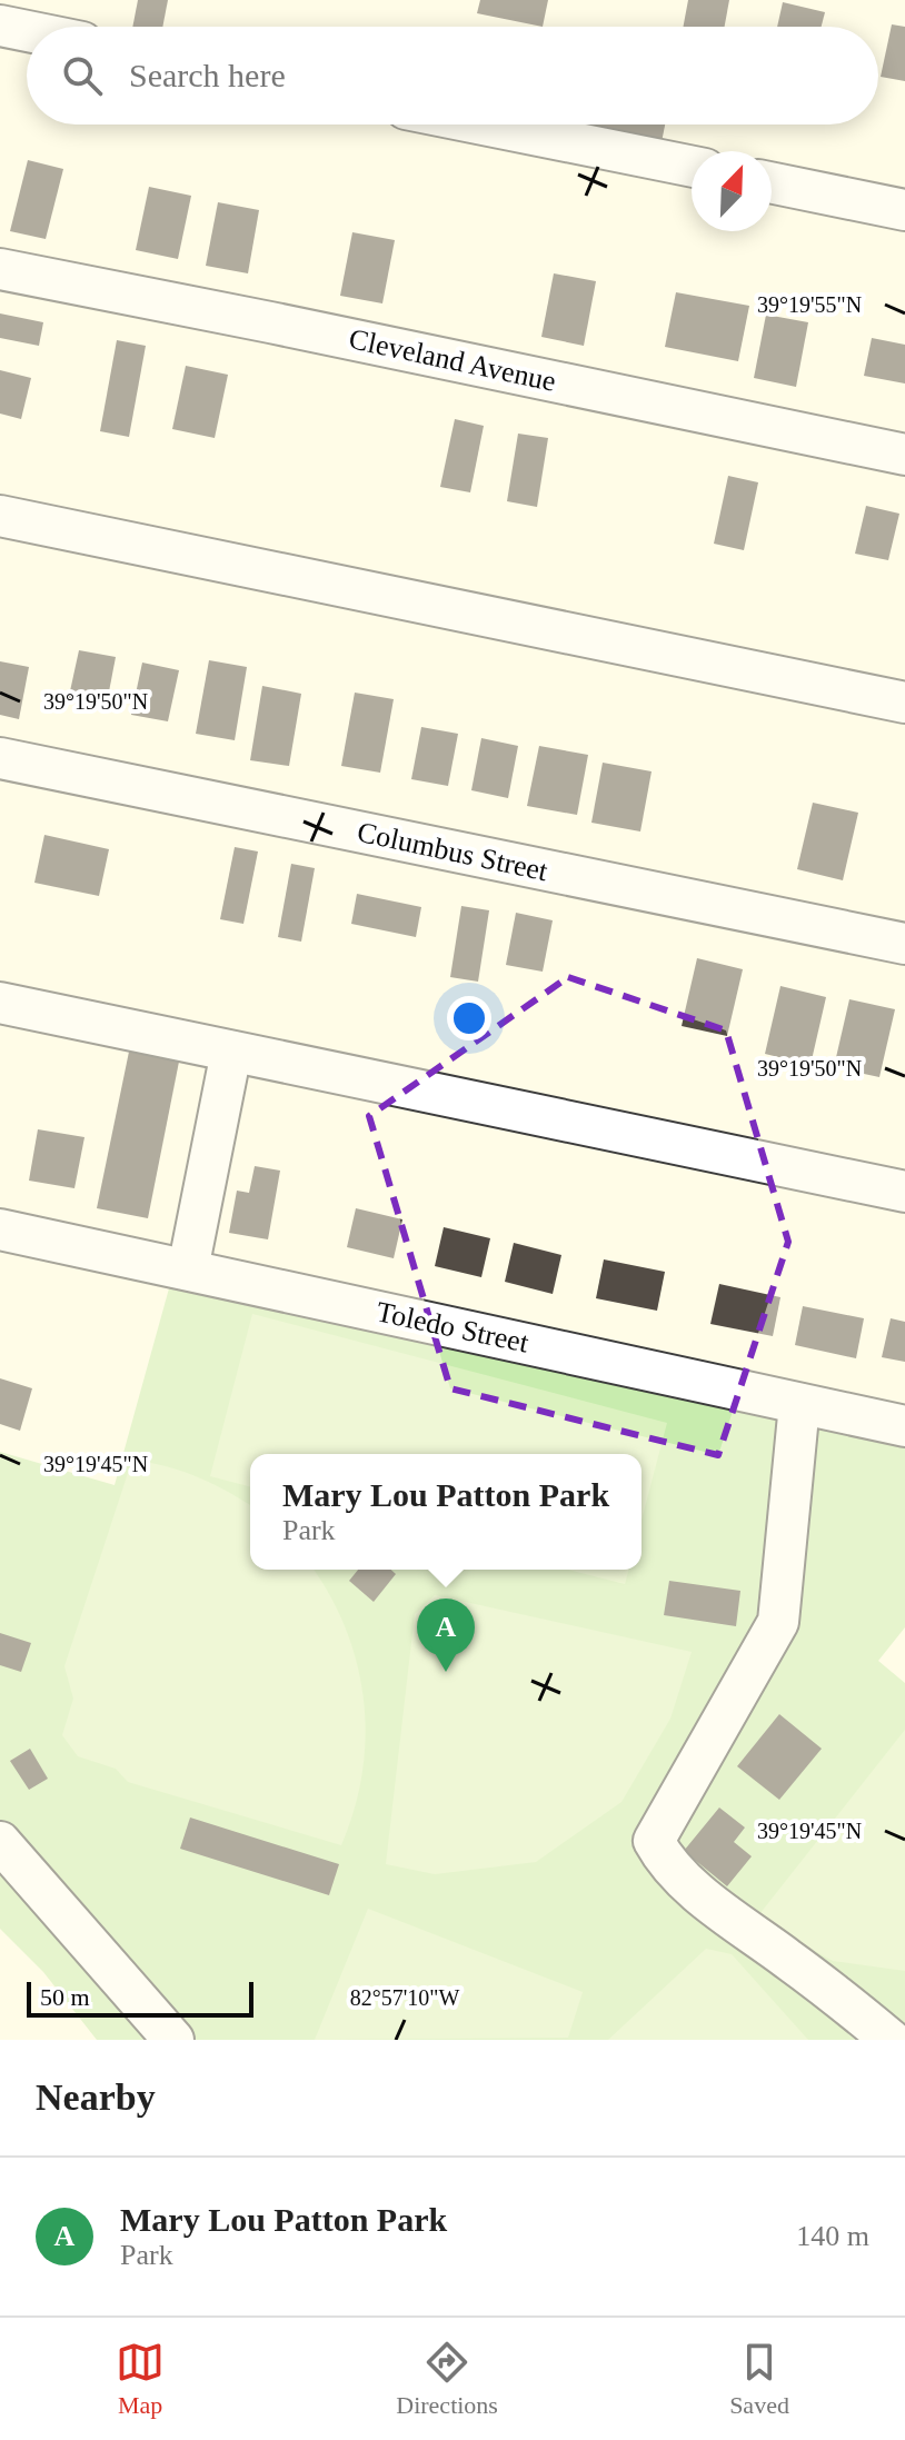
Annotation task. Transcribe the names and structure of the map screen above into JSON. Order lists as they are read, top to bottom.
{
  "streets": {
    "street": ["Cleveland Avenue", "Columbus Street", "Toledo Street"]
  },
  "scale_bar": "50 m",
  "north": "top right",
  "page": {
    "search": "Search here",
    "popup": ["Mary Lou Patton Park", "Park"],
    "pins": "A",
    "scale": "50 m",
    "heading": "Nearby",
    "list": [
      {
        "mark": "A",
        "name": "Mary Lou Patton Park",
        "note": "Park",
        "value": "140 m"
      }
    ],
    "nav": ["Map", "Directions", "Saved"]
  },
  "coordinates": [
    "39°19'55\"N",
    "39°19'50\"N",
    "39°19'45\"N",
    "82°57'10\"W"
  ]
}
